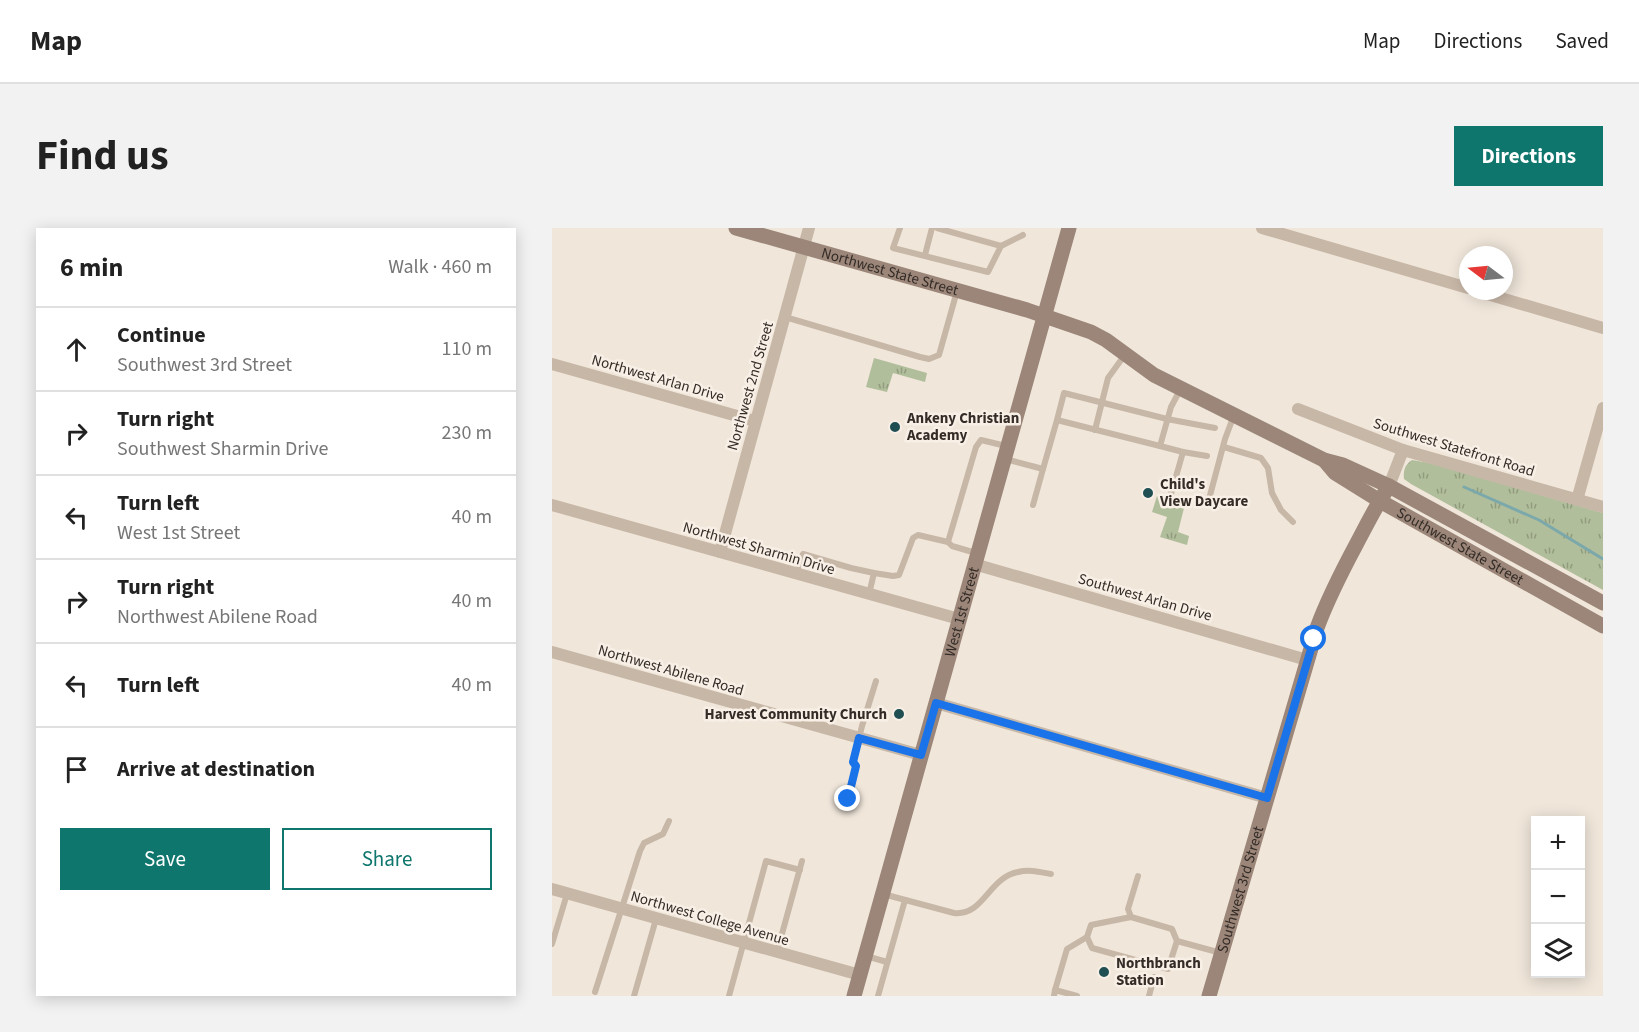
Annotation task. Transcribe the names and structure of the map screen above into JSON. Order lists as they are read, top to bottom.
{
  "streets": {
    "main road": [
      "Northwest State Street",
      "Southwest State Street",
      "West 1st Street",
      "Southwest 3rd Street"
    ],
    "street": [
      "Northwest Arlan Drive",
      "Northwest 2nd Street",
      "Southwest Statefront Road",
      "Northwest Sharmin Drive",
      "Southwest Arlan Drive",
      "Northwest Abilene Road",
      "Northwest College Avenue"
    ]
  },
  "crossings": [
    ["Northwest State Street", "Northwest 2nd Street"],
    ["Northwest State Street", "Southwest State Street"],
    ["Northwest State Street", "West 1st Street"],
    ["Northwest Arlan Drive", "Northwest 2nd Street"],
    ["Northwest 2nd Street", "Northwest Sharmin Drive"],
    ["Southwest Statefront Road", "Southwest 3rd Street"],
    ["Southwest State Street", "West 1st Street"],
    ["Southwest State Street", "Southwest 3rd Street"],
    ["Northwest Sharmin Drive", "West 1st Street"],
    ["Southwest Arlan Drive", "West 1st Street"],
    ["Southwest Arlan Drive", "Southwest 3rd Street"],
    ["West 1st Street", "Northwest Abilene Road"],
    ["West 1st Street", "Northwest College Avenue"]
  ],
  "places": [
    "Ankeny Christian Academy",
    "Child's View Daycare",
    "Harvest Community Church",
    "Northbranch Station"
  ],
  "north": "left",
  "page": {
    "header": "Map",
    "nav": ["Map", "Directions", "Saved"],
    "title": "Find us",
    "buttons": [
      "Directions",
      ["Save", "Share"]
    ],
    "heading": ["6 min", "Walk · 460 m"],
    "list": [
      ["Continue", "Southwest 3rd Street", "110 m"],
      ["Turn right", "Southwest Sharmin Drive", "230 m"],
      ["Turn left", "West 1st Street", "40 m"],
      ["Turn right", "Northwest Abilene Road", "40 m"],
      ["Turn left", "40 m"],
      "Arrive at destination"
    ],
    "map_buttons": ["+", "−"]
  }
}
